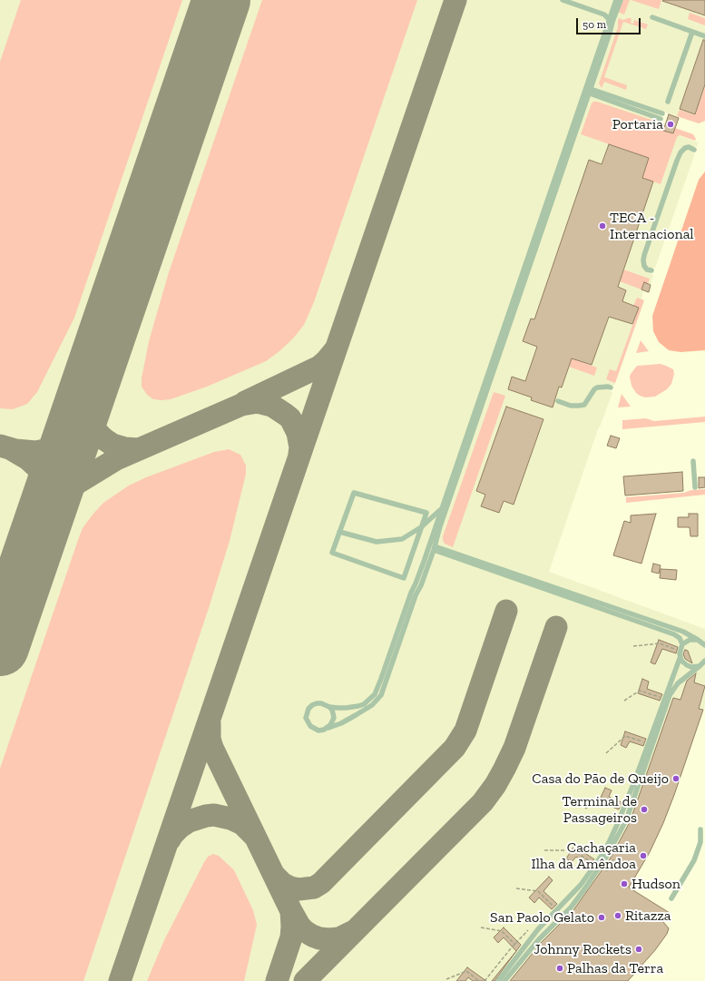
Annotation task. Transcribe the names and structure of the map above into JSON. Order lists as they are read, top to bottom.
{
  "places": [
    "Portaria",
    "TECA - Internacional",
    "Casa do Pão de Queijo",
    "Terminal de Passageiros",
    "Cachaçaria Ilha da Amêndoa",
    "Hudson",
    "Ritazza",
    "San Paolo Gelato",
    "Johnny Rockets",
    "Palhas da Terra"
  ],
  "scale_bar": "50 m"
}
